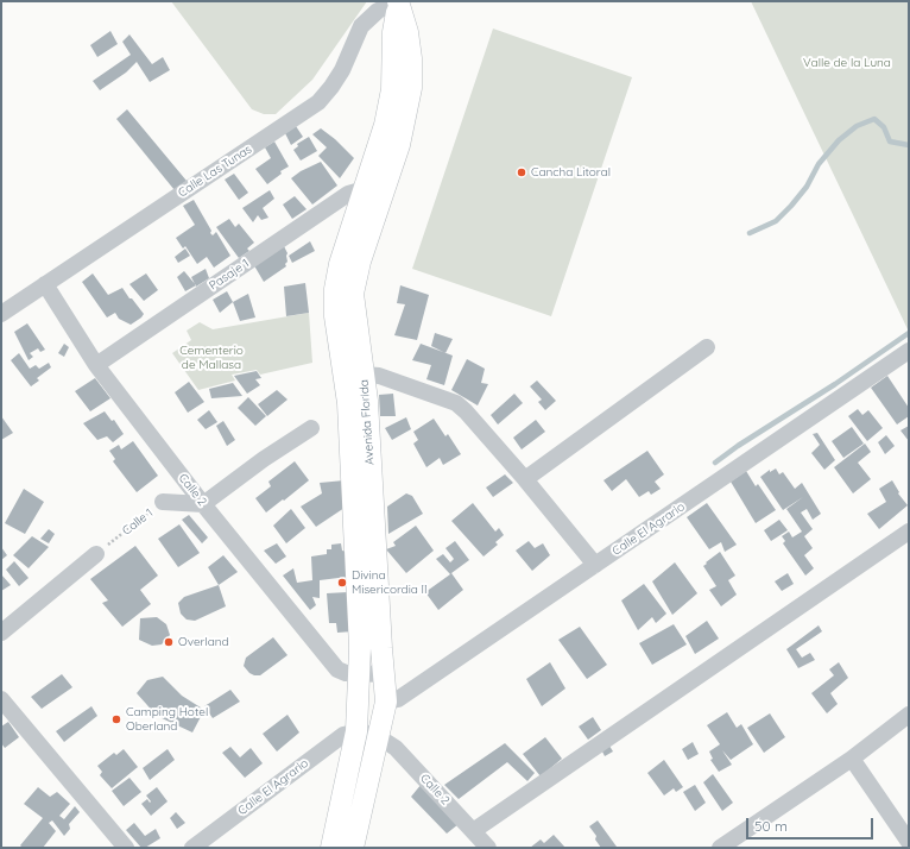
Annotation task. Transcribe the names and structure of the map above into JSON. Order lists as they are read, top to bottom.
{
  "streets": {
    "main road": ["Avenida Florida"],
    "street": [
      "Calle Las Tunas",
      "Pasaje 1",
      "Calle 2",
      "Calle 1",
      "Calle El Agrario"
    ]
  },
  "crossings": [
    ["Calle Las Tunas", "Avenida Florida"],
    ["Calle Las Tunas", "Calle 2"],
    ["Pasaje 1", "Avenida Florida"],
    ["Pasaje 1", "Calle 2"],
    ["Avenida Florida", "Calle 2"],
    ["Avenida Florida", "Calle El Agrario"],
    ["Calle 2", "Calle 1"]
  ],
  "parks": ["Valle de la Luna", "Cementerio de Mallasa"],
  "places": [
    "Cancha Litoral",
    "Divina Misericordia II",
    "Overland",
    "Camping Hotel Oberland"
  ],
  "scale_bar": "50 m"
}
